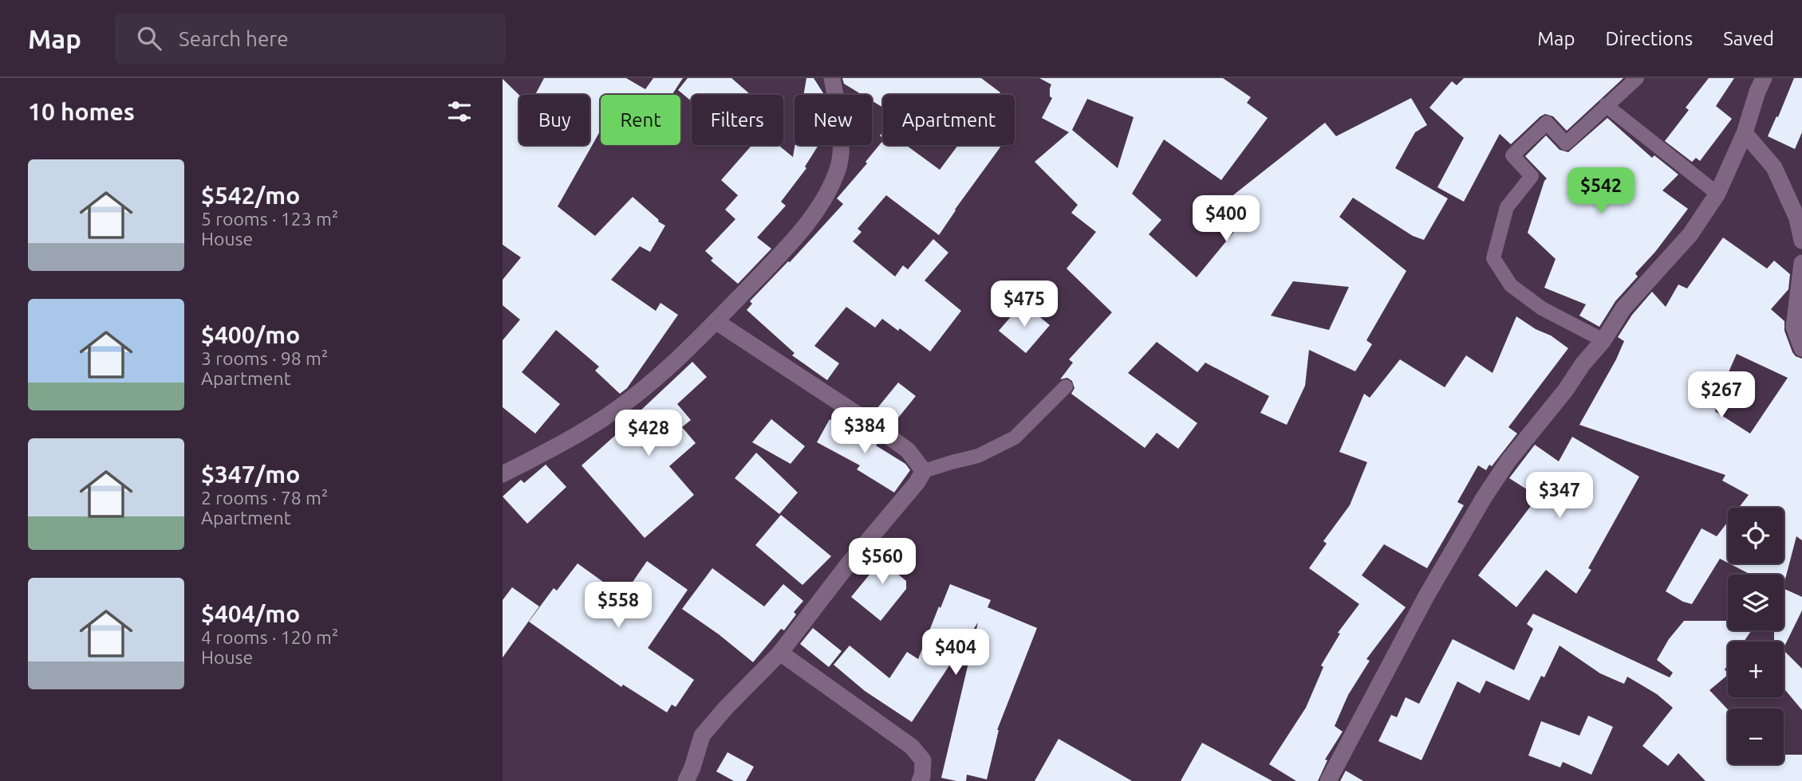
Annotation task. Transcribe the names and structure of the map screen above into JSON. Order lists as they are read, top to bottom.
{
  "page": {
    "header": "Map",
    "search": "Search here",
    "nav": ["Map", "Directions", "Saved"],
    "heading": "10 homes",
    "chip": [
      "Buy",
      "Rent",
      "Filters",
      "New",
      "Apartment"
    ],
    "list": [
      {
        "name": "$542/mo",
        "note": "5 rooms · 123 m² · House"
      },
      {
        "name": "$400/mo",
        "note": "3 rooms · 98 m² · Apartment"
      },
      {
        "name": "$347/mo",
        "note": "2 rooms · 78 m² · Apartment"
      },
      {
        "name": "$404/mo",
        "note": "4 rooms · 120 m² · House"
      }
    ],
    "price": [
      "$542",
      "$400",
      "$475",
      "$267",
      "$384",
      "$428",
      "$347",
      "$560",
      "$558",
      "$404"
    ],
    "map_buttons": ["+", "−"]
  }
}
